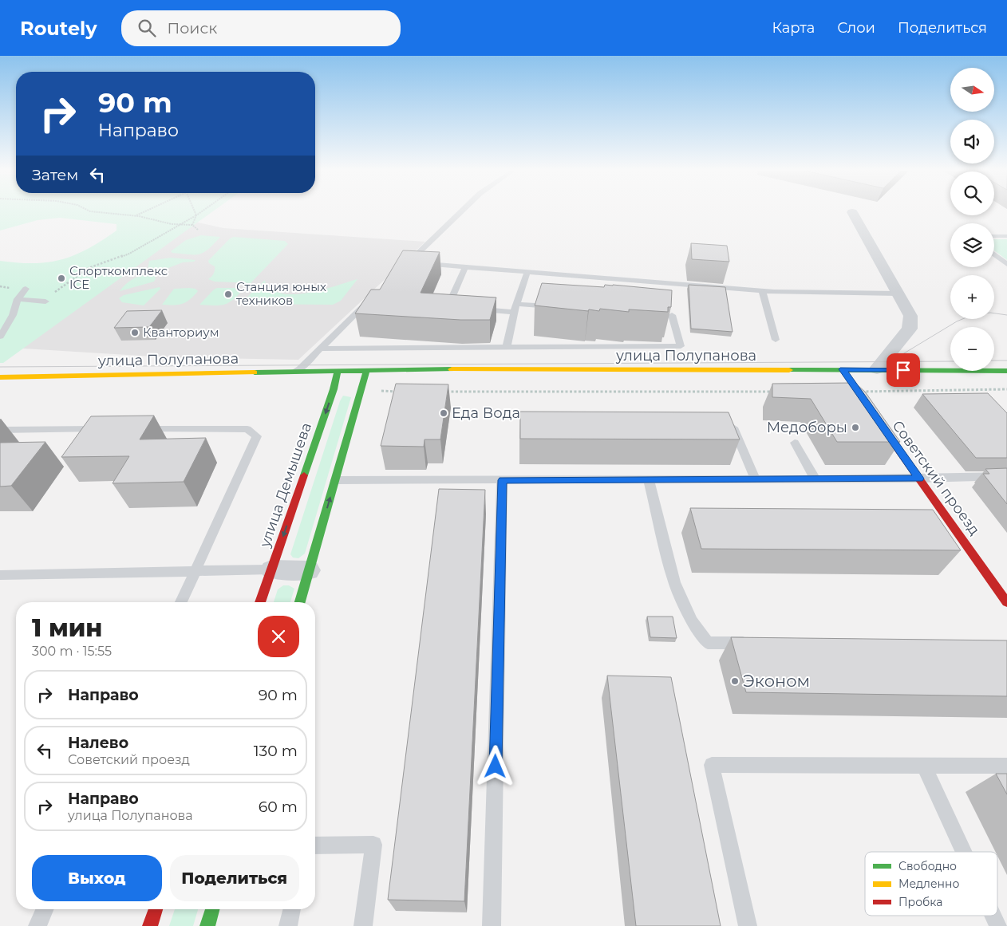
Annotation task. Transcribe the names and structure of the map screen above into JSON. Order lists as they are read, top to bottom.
{
  "streets": {
    "street": ["улица Полупанова", "Советский проезд", "улица Демышева"]
  },
  "crossings": [
    ["улица Полупанова", "улица Демышева"]
  ],
  "places": [
    "Спорткомплекс ICE",
    "Станция юных техников",
    "Кванториум",
    "Еда Вода",
    "Медоборы",
    "Эконом"
  ],
  "legend": ["Свободно", "Медленно", "Пробка"],
  "north": "right",
  "page": {
    "header": "Routely",
    "search": "Поиск",
    "nav": ["Карта", "Слои", "Поделиться"],
    "map_buttons": ["+", "−"],
    "turn": ["90 m", "Направо"],
    "then": "Затем",
    "heading": ["1 мин", "300 m · 15:55"],
    "list": [
      {
        "name": "Направо",
        "value": "90 m"
      },
      {
        "name": "Налево",
        "note": "Советский проезд",
        "value": "130 m"
      },
      {
        "name": "Направо",
        "note": "улица Полупанова",
        "value": "60 m"
      }
    ],
    "buttons": ["Выход", "Поделиться"]
  }
}
